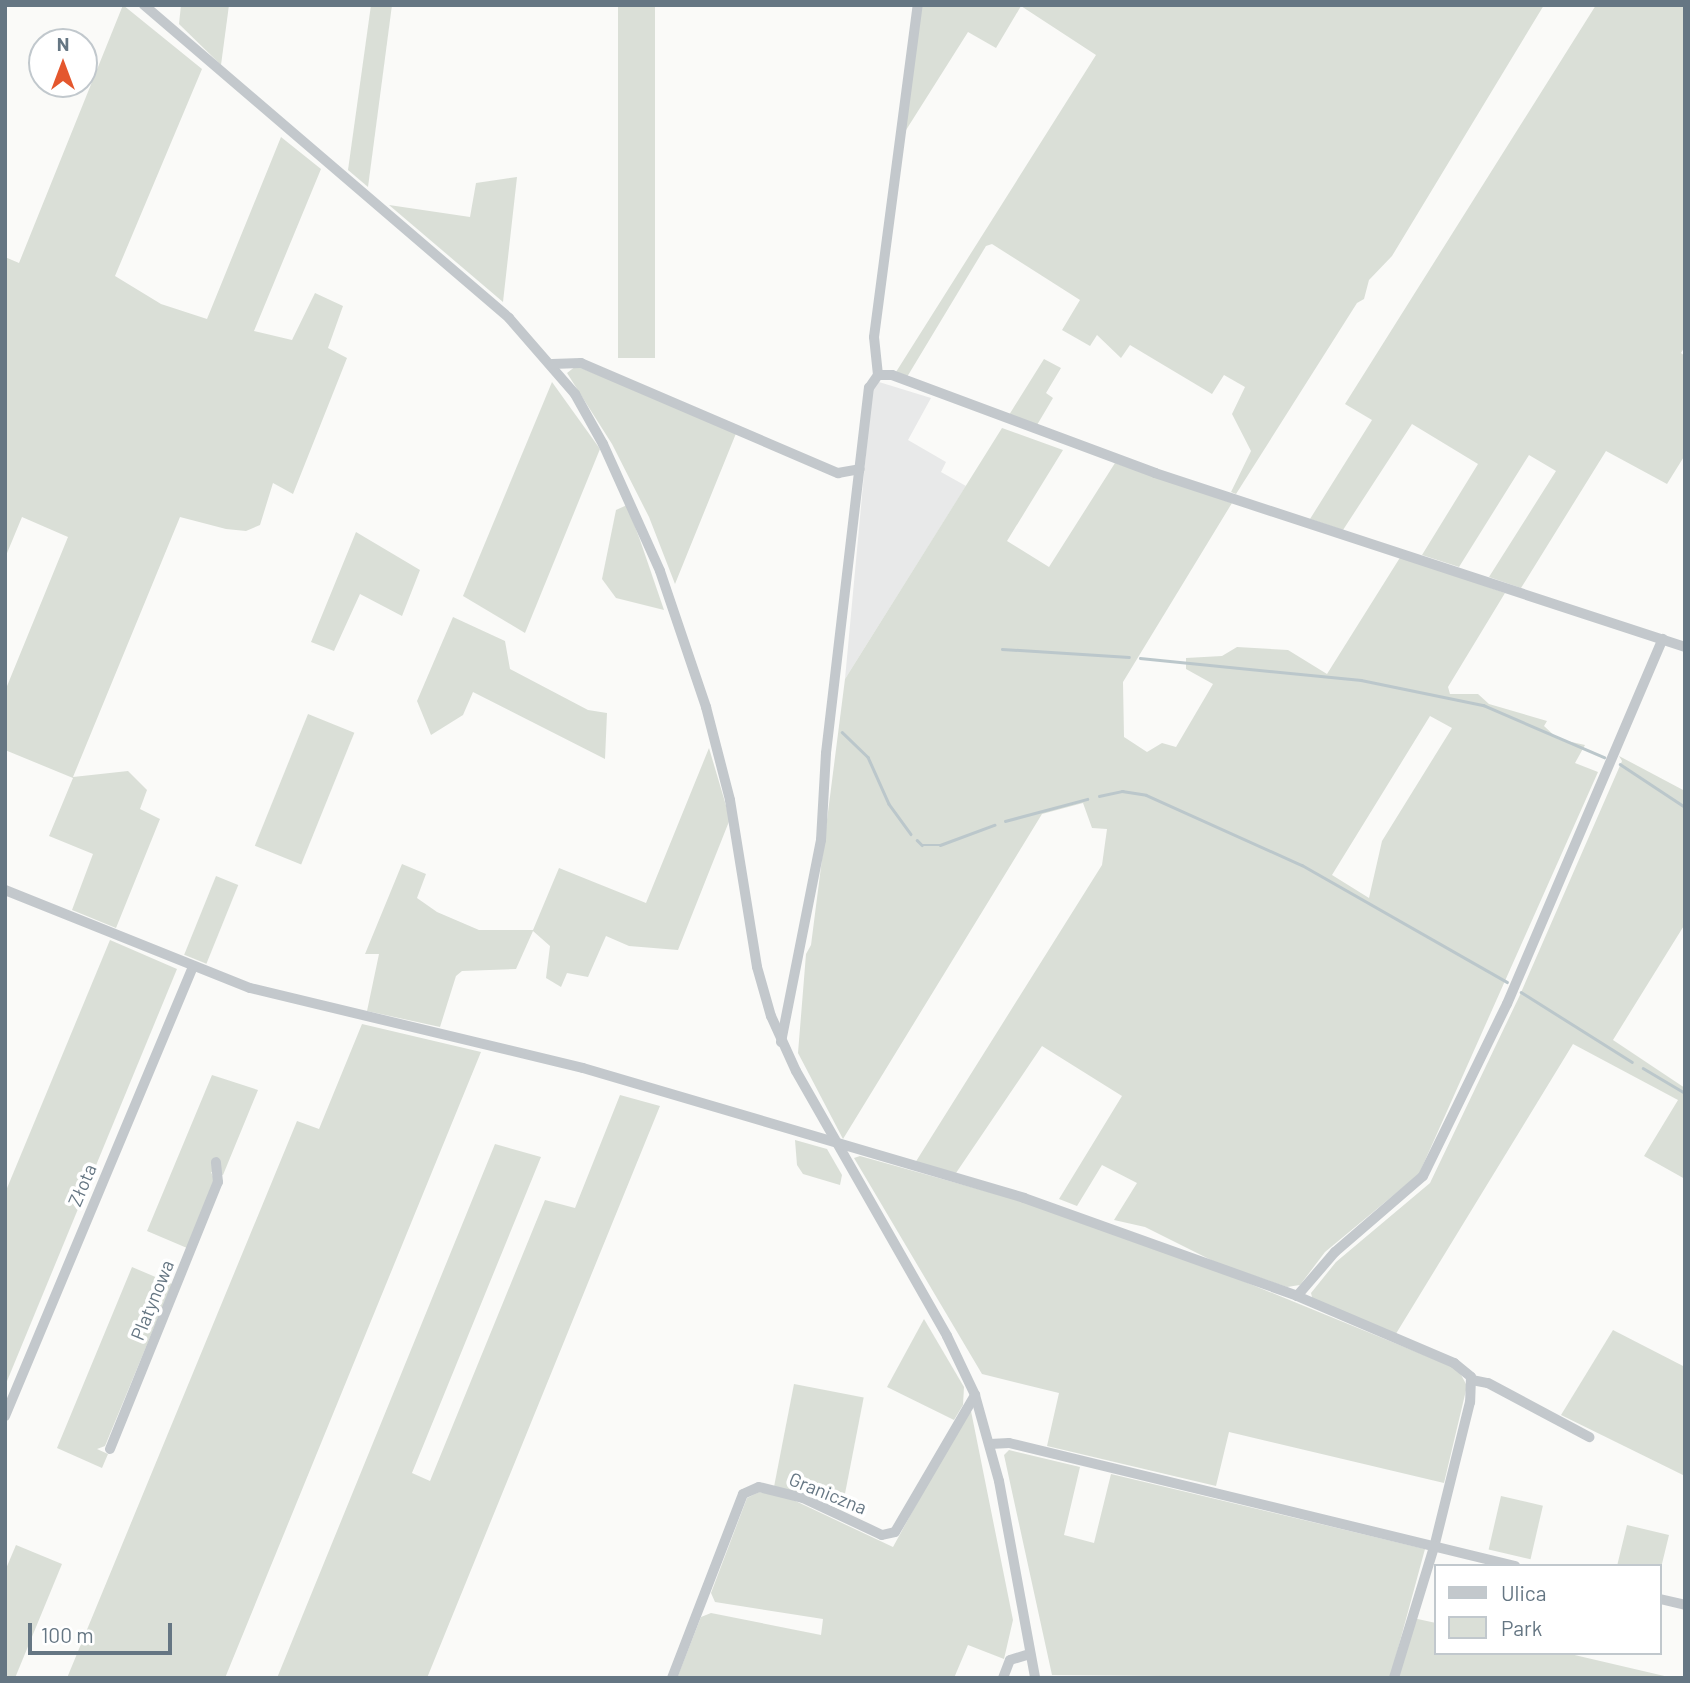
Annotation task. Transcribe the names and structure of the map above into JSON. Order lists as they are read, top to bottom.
{
  "streets": {
    "street": ["Złota", "Platynowa", "Graniczna"]
  },
  "legend": ["Ulica", "Park"],
  "scale_bar": "100 m",
  "north": "top"
}
